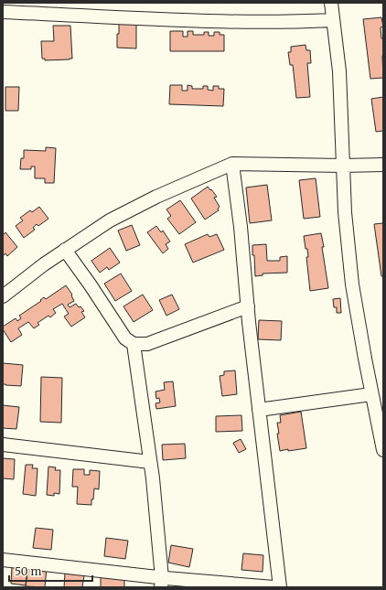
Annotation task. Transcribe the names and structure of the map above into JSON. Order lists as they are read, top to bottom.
{
  "scale_bar": "50 m"
}
